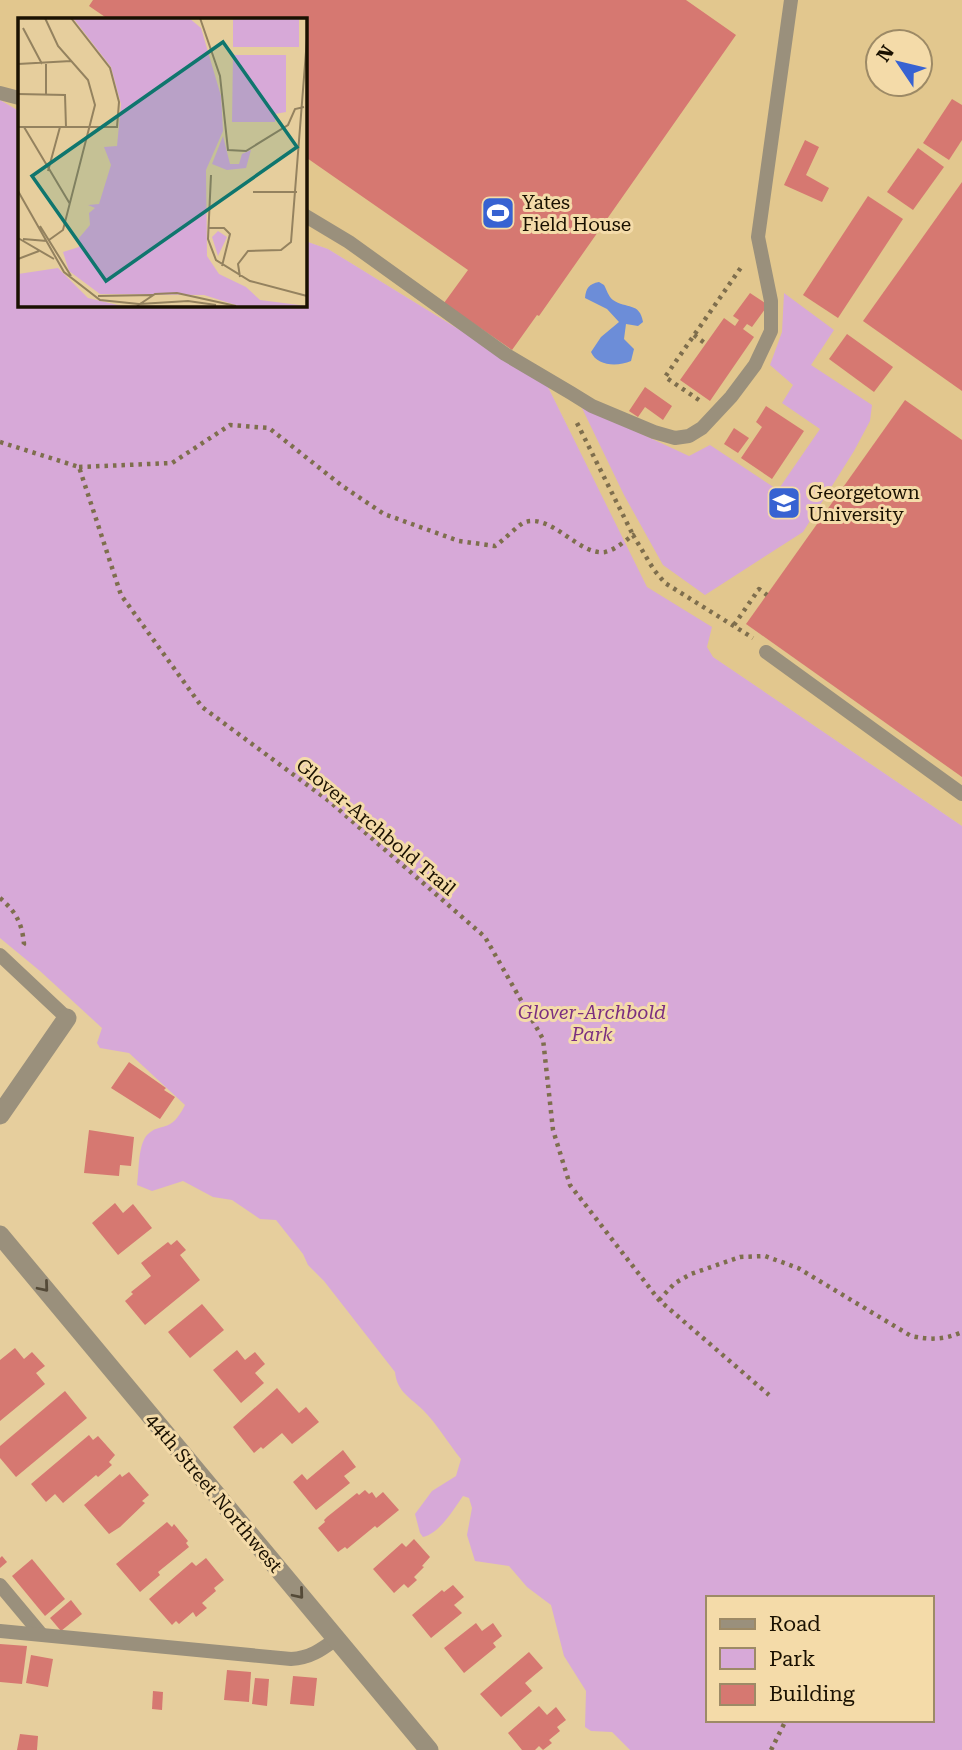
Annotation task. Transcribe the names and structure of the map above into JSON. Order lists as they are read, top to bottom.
{
  "streets": {
    "street": ["44th Street Northwest"],
    "path": ["Glover-Archbold Trail"]
  },
  "one_way": ["44th Street Northwest"],
  "parks": ["Glover-Archbold Park"],
  "places": {
    "sports": ["Yates Field House"],
    "school or university": ["Georgetown University"]
  },
  "legend": ["Road", "Park", "Building"],
  "north": "top left"
}
